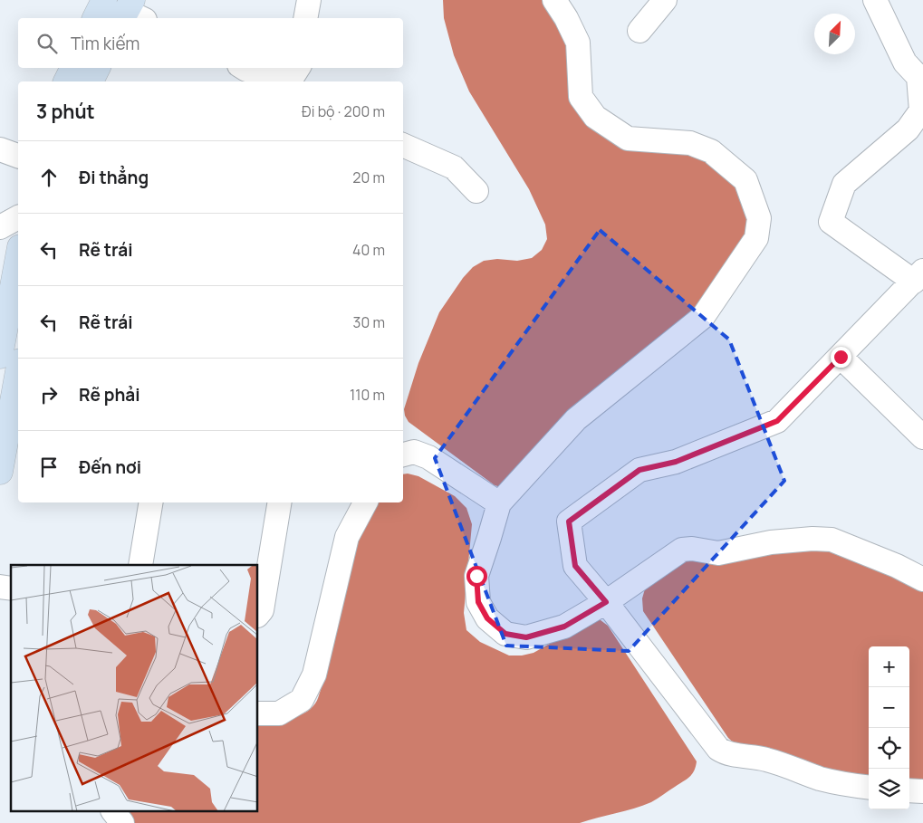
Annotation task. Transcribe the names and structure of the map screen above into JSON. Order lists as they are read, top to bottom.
{
  "north": "top right",
  "page": {
    "search": "Tìm kiếm",
    "heading": ["3 phút", "Đi bộ · 200 m"],
    "list": [
      ["Đi thẳng", "20 m"],
      ["Rẽ trái", "40 m"],
      ["Rẽ trái", "30 m"],
      ["Rẽ phải", "110 m"],
      "Đến nơi"
    ],
    "map_buttons": ["+", "−"]
  }
}
